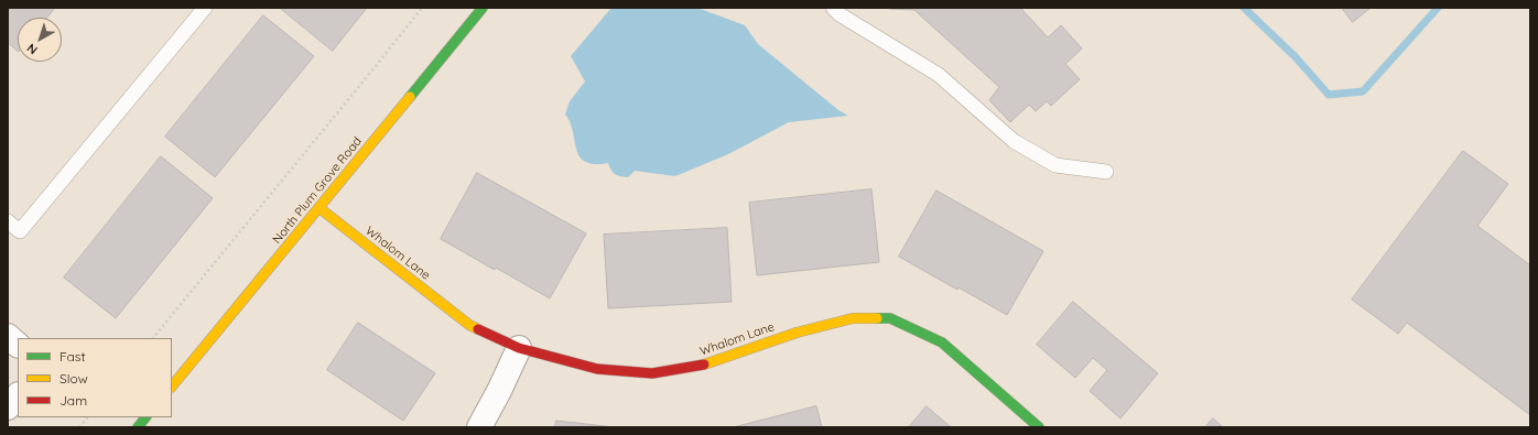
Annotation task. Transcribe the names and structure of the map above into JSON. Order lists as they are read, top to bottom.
{
  "streets": {
    "street": ["North Plum Grove Road", "Whalom Lane"]
  },
  "crossings": [
    ["North Plum Grove Road", "Whalom Lane"]
  ],
  "legend": ["Fast", "Slow", "Jam"],
  "north": "bottom left"
}
